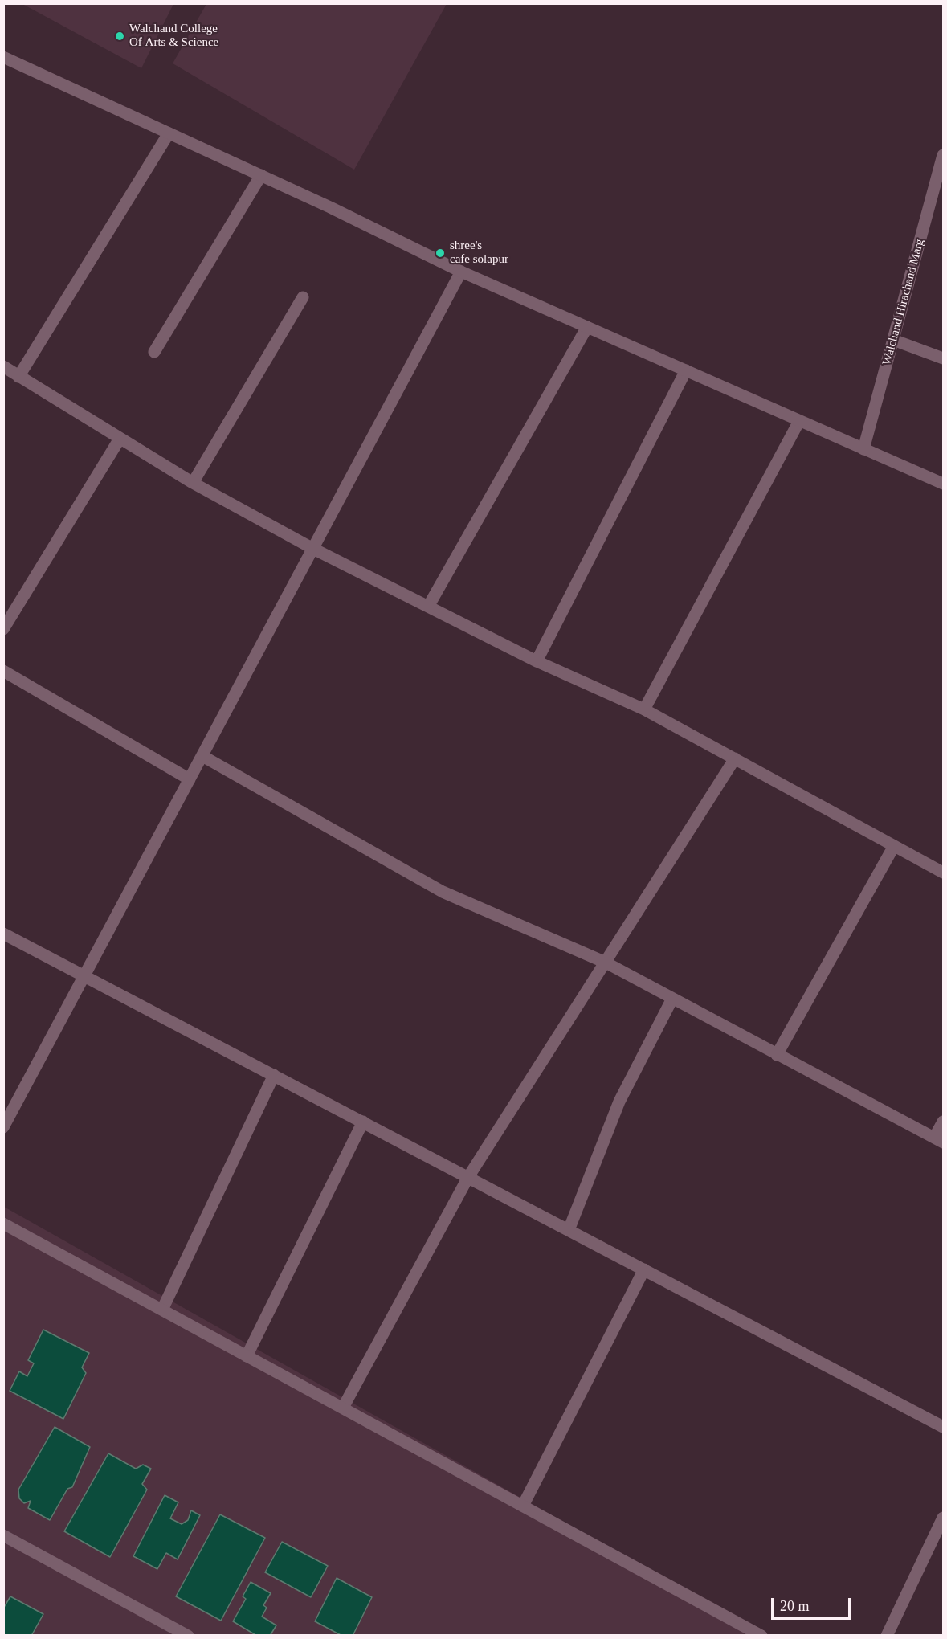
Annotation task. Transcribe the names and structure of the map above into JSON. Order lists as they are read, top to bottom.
{
  "streets": {
    "street": ["Walchand Hirachand Marg"]
  },
  "places": ["Walchand College Of Arts & Science", "shree's cafe solapur"],
  "scale_bar": "20 m"
}
